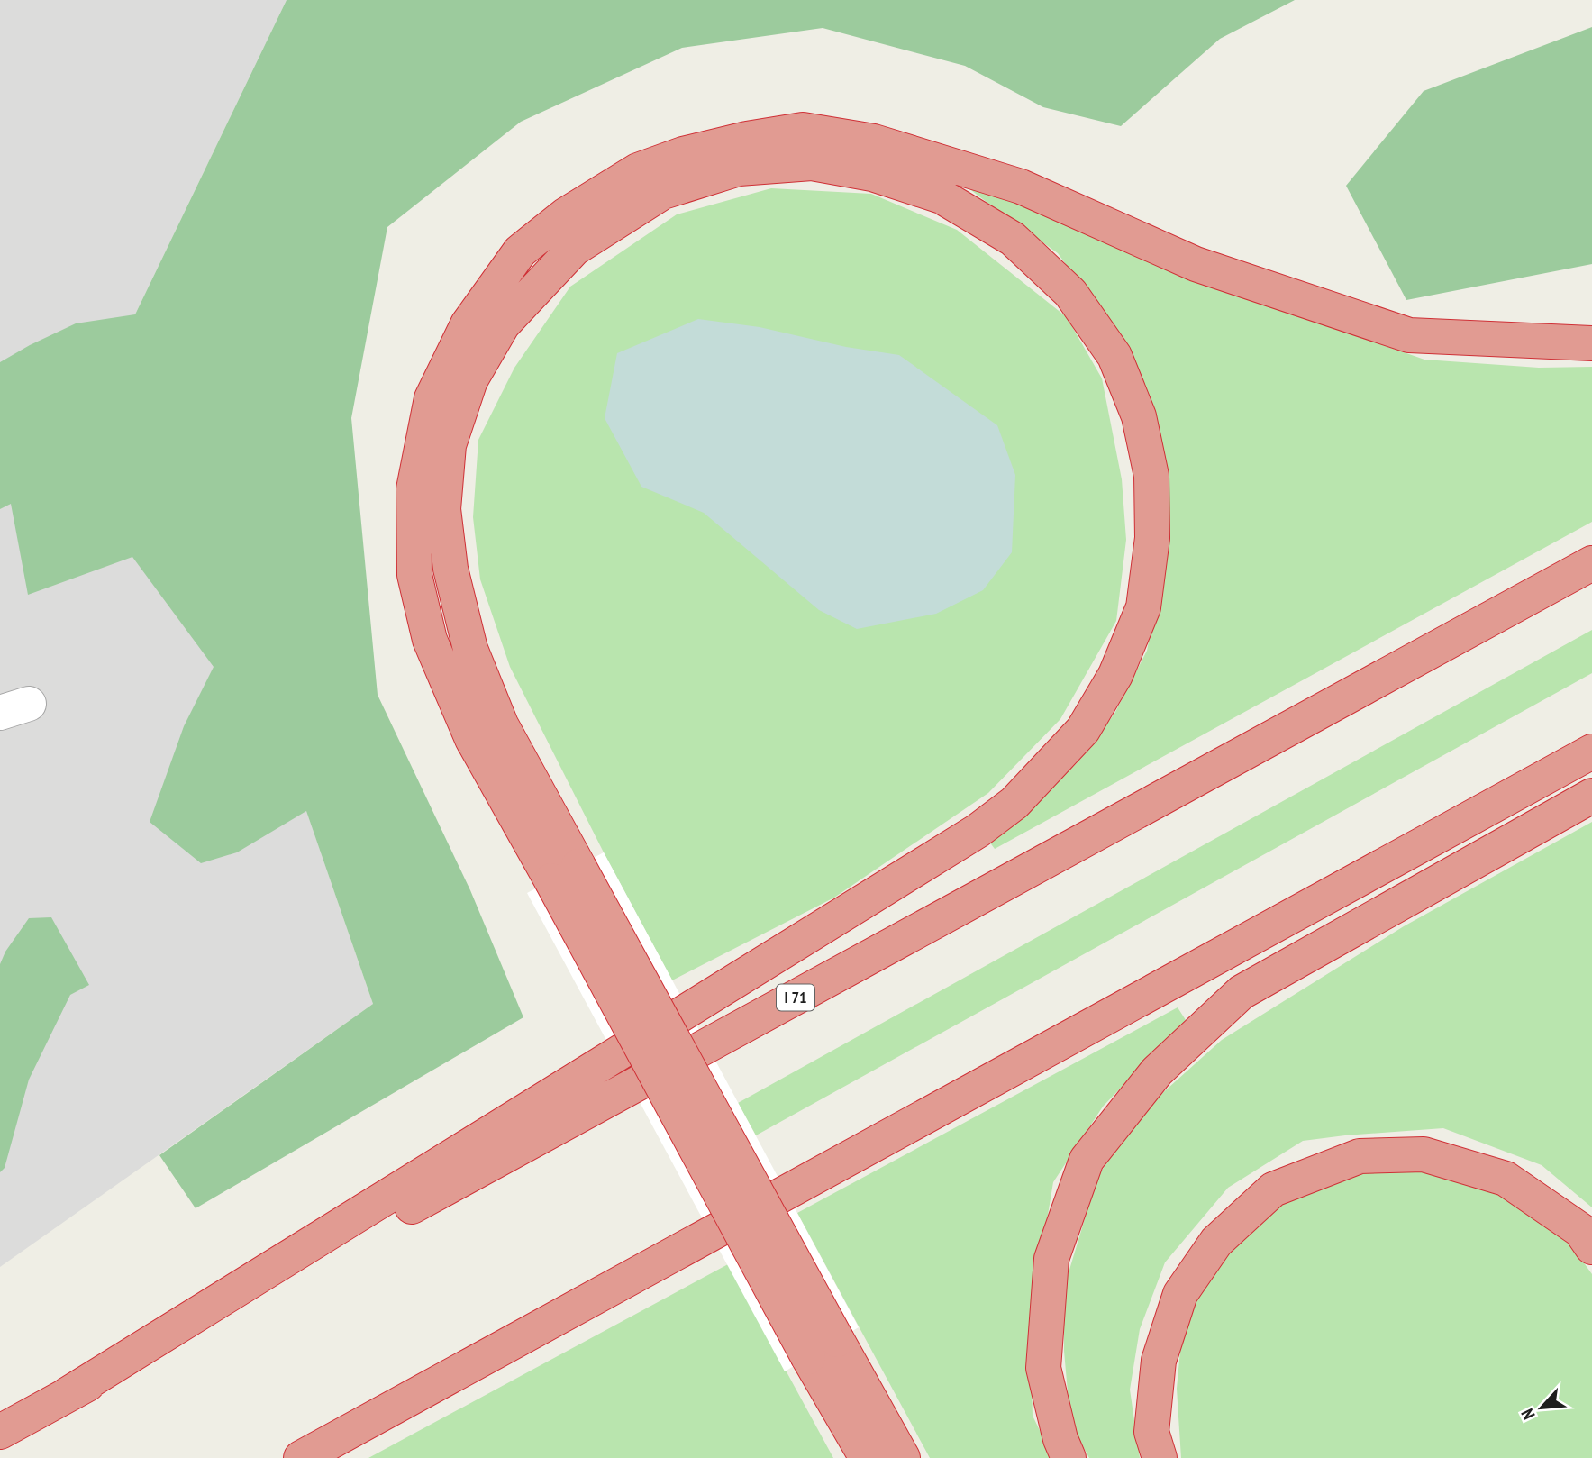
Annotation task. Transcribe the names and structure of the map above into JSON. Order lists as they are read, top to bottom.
{
  "streets": {
    "highway": ["I 71"]
  },
  "north": "bottom left"
}
